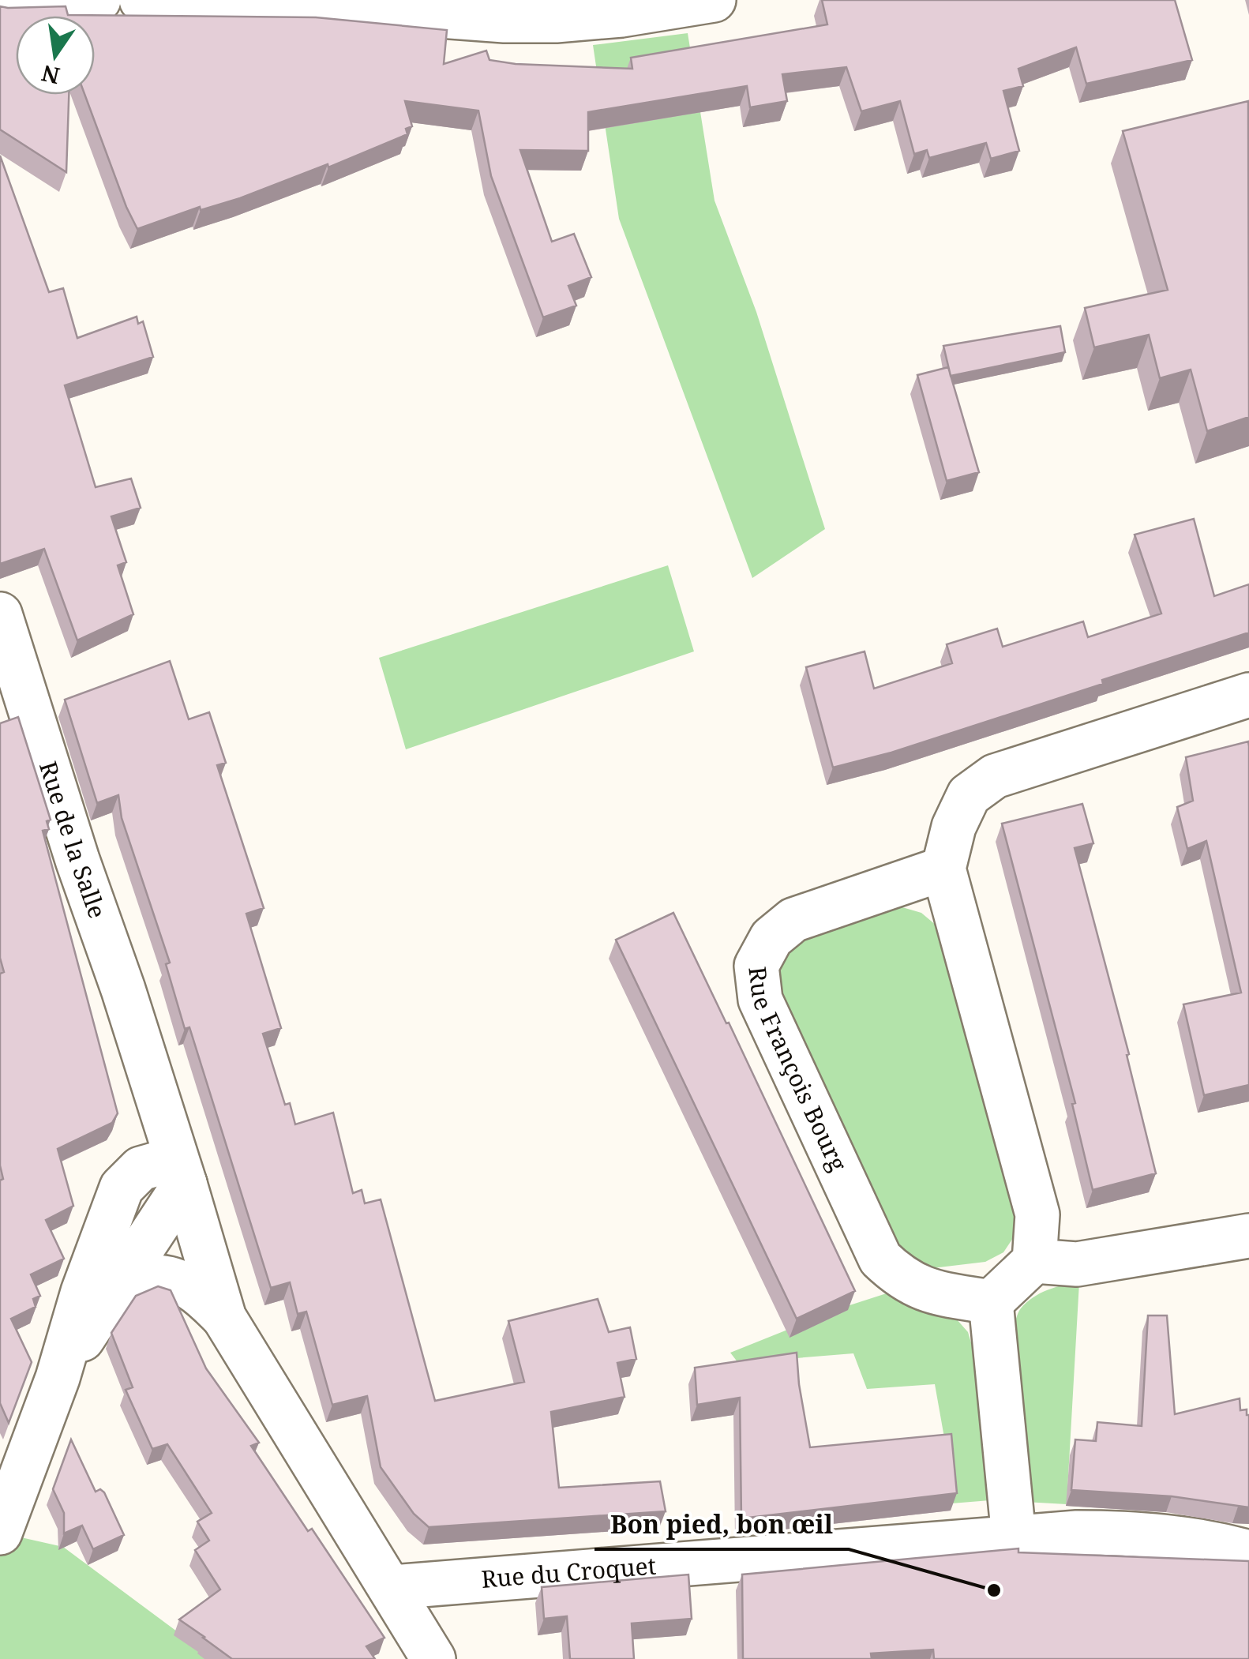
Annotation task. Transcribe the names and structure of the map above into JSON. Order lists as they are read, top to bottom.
{
  "streets": {
    "street": ["Rue de la Salle", "Rue François Bourg", "Rue du Croquet"]
  },
  "places": ["Bon pied, bon œil"],
  "north": "bottom"
}
